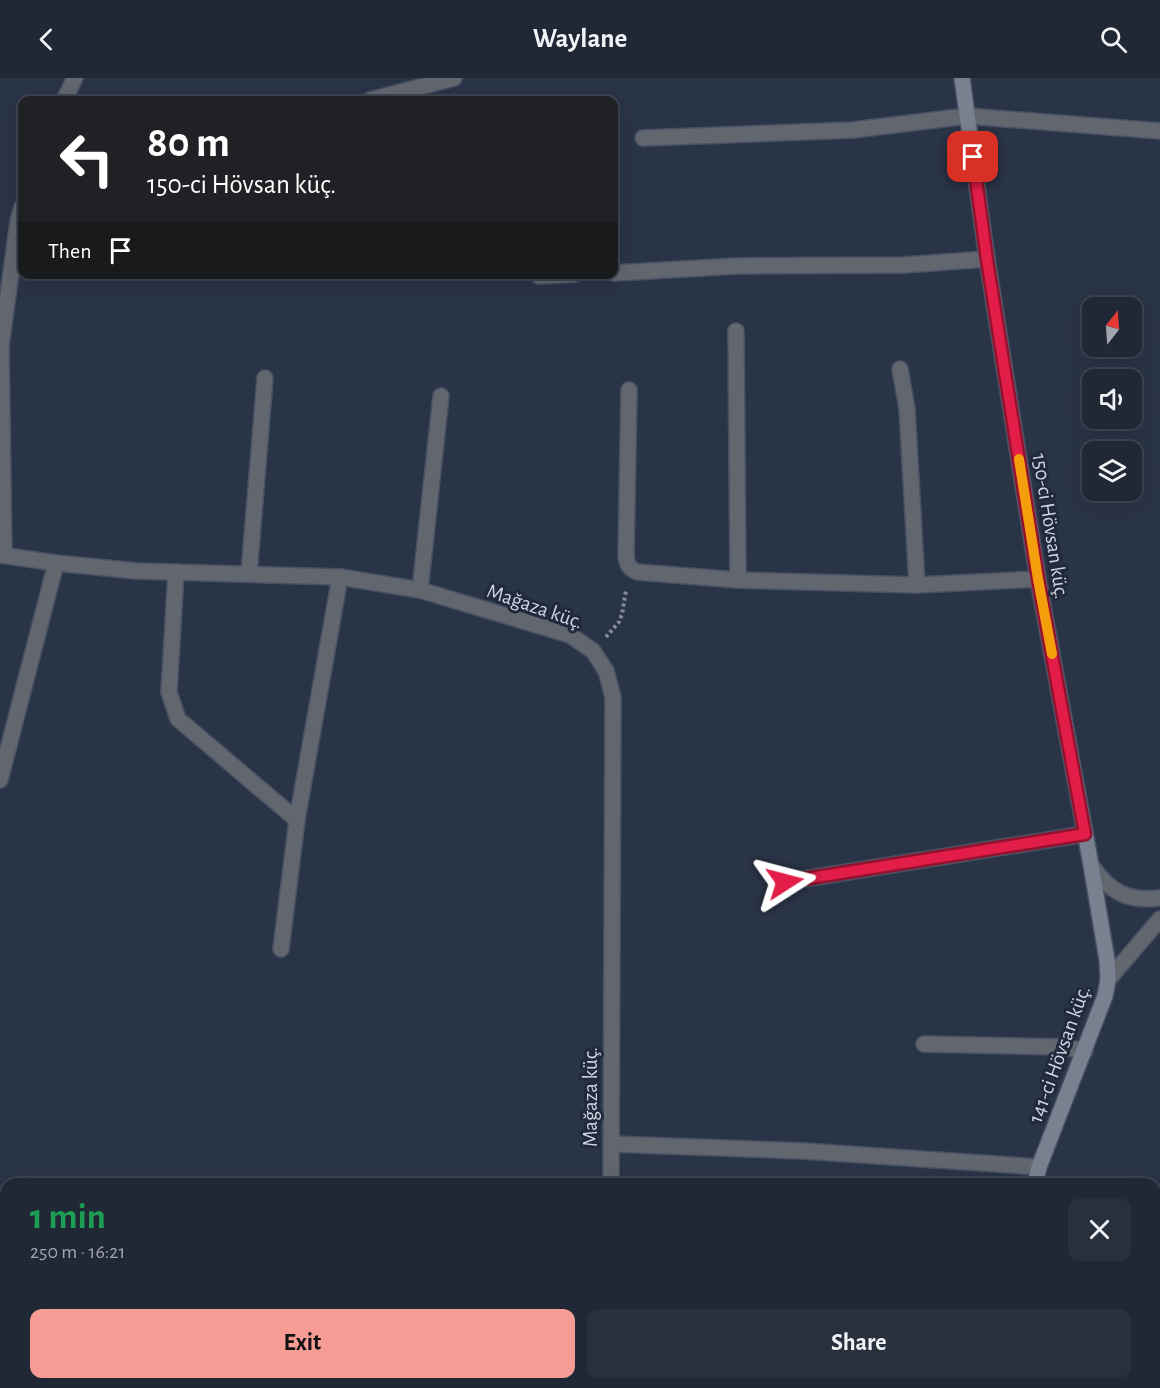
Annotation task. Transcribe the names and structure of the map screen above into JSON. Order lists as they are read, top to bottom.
{
  "streets": {
    "main road": ["150-ci Hövsan küç.", "141-ci Hövsan küç."],
    "street": ["Mağaza küç."]
  },
  "crossings": [
    ["150-ci Hövsan küç.", "141-ci Hövsan küç."]
  ],
  "north": "top",
  "page": {
    "header": "Waylane",
    "turn": ["80 m", "150-ci Hövsan küç."],
    "then": "Then",
    "heading": ["1 min", "250 m · 16:21"],
    "buttons": ["Exit", "Share"]
  }
}
